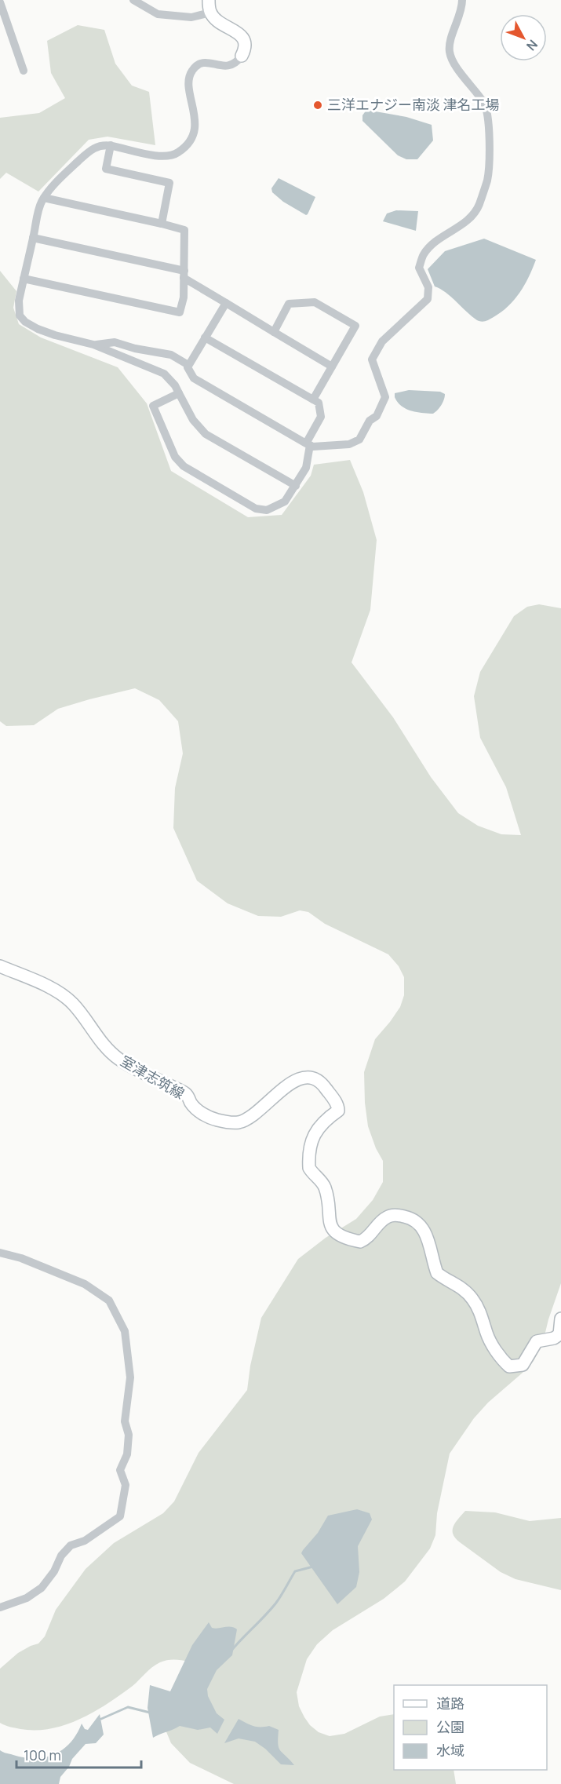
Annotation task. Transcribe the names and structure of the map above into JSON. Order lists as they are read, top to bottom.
{
  "streets": {
    "main road": ["室津志筑線"]
  },
  "places": ["三洋エナジー南淡 津名工場"],
  "legend": ["道路", "公園", "水域"],
  "scale_bar": "100 m",
  "north": "bottom right"
}
